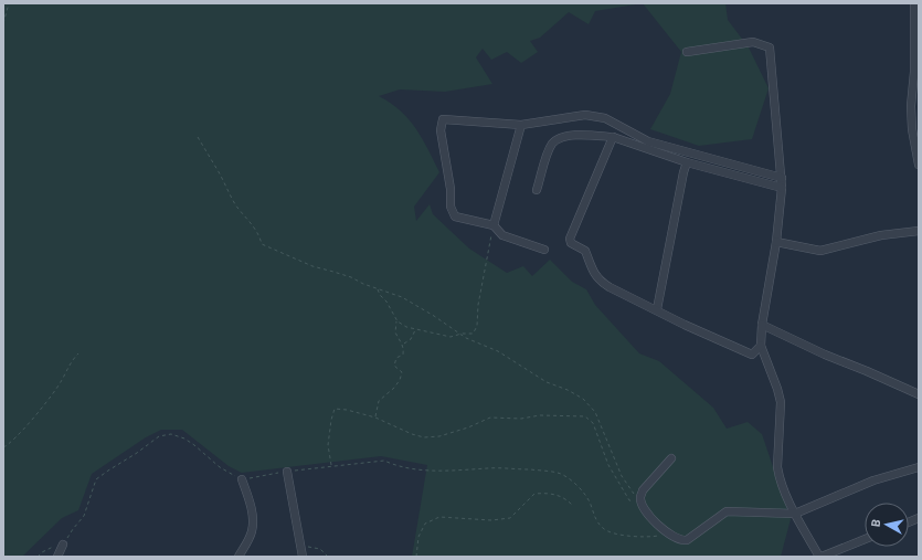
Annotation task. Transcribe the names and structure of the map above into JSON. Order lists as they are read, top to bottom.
{
  "north": "left"
}
